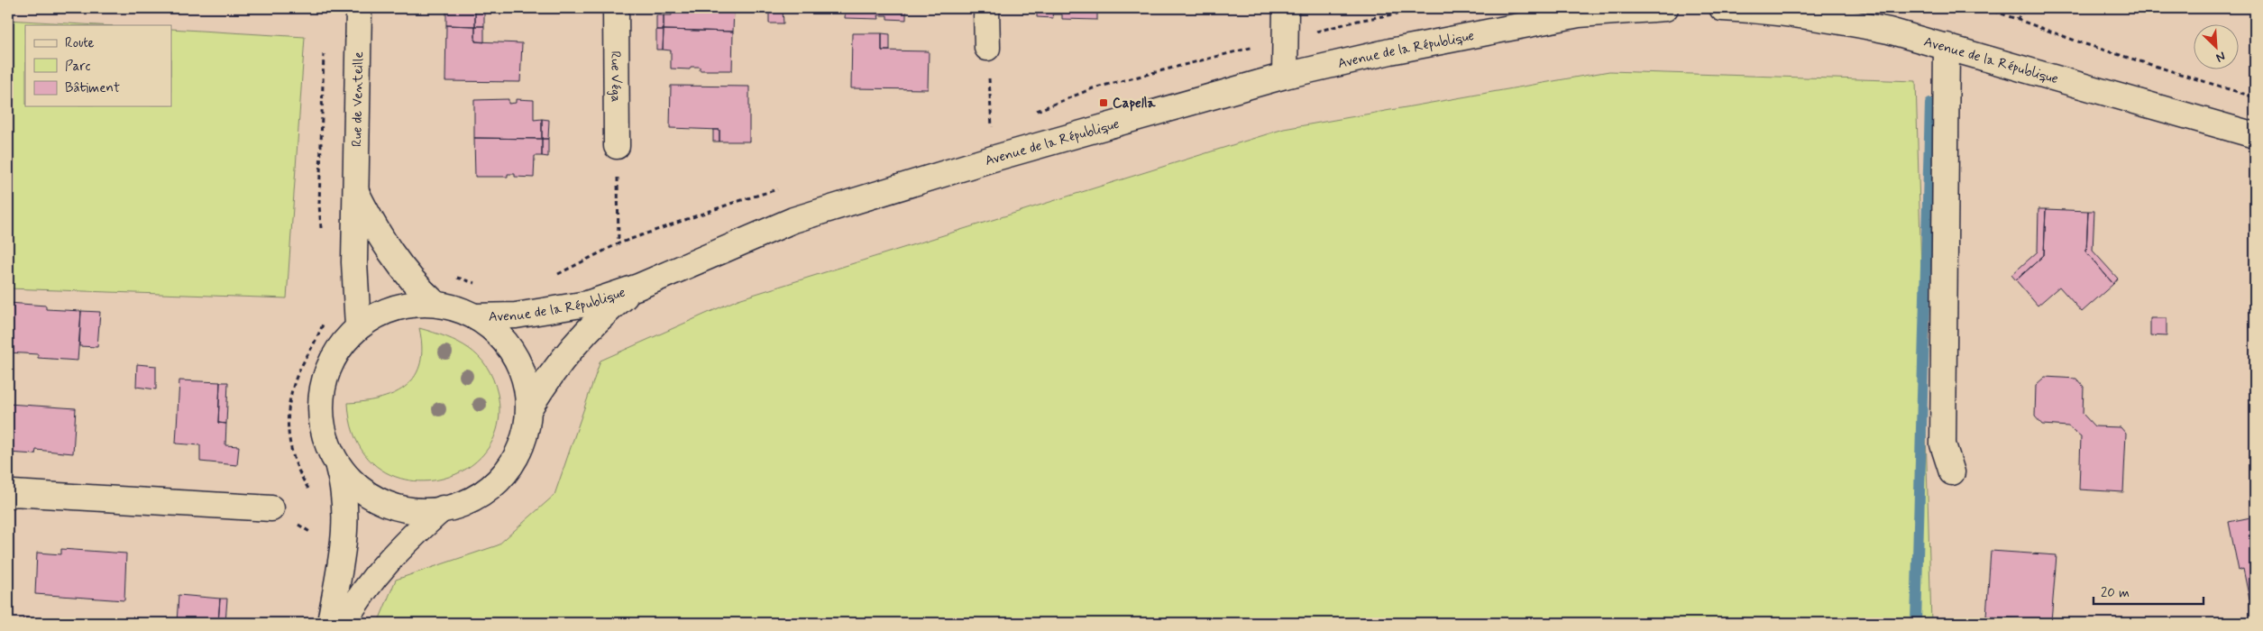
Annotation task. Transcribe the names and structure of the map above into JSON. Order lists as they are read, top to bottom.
{
  "streets": {
    "street": ["Avenue de la République", "Rue Véga", "Rue de Venteille"]
  },
  "places": {
    "transit": ["Capella"]
  },
  "legend": ["Route", "Parc", "Bâtiment"],
  "scale_bar": "20 m",
  "north": "bottom right"
}
